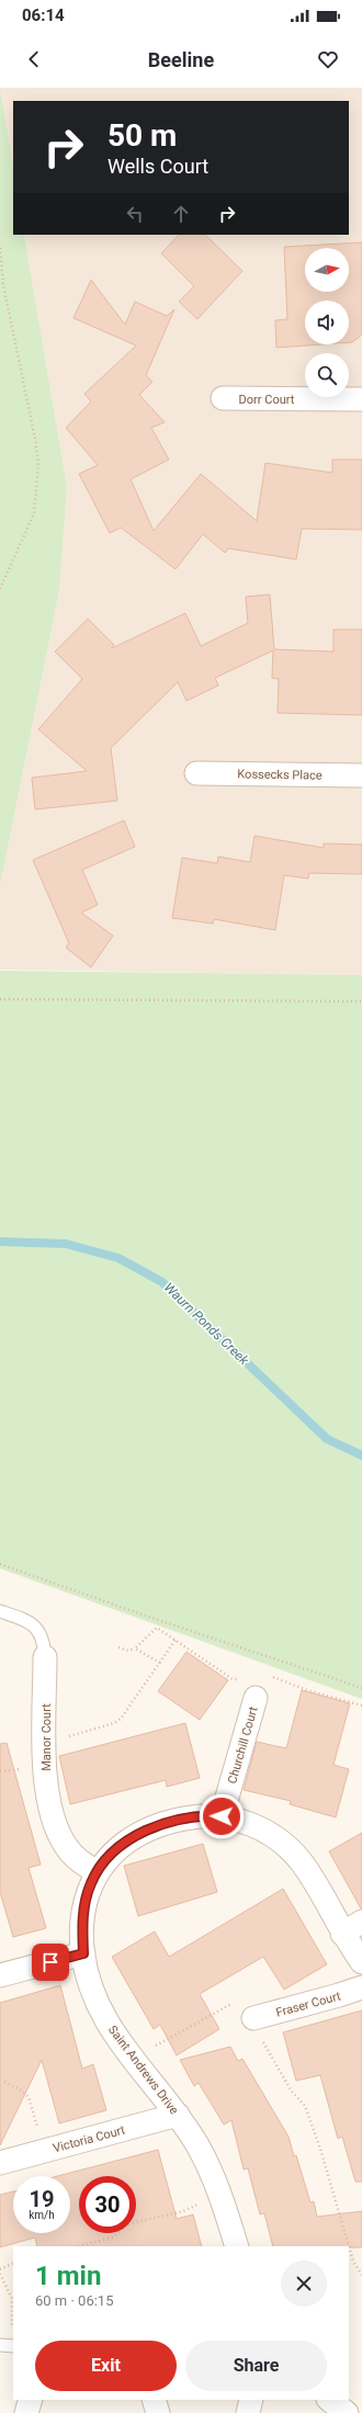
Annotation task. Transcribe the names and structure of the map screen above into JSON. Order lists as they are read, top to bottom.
{
  "streets": {
    "street": [
      "Dorr Court",
      "Kossecks Place",
      "Manor Court",
      "Churchill Court",
      "Fraser Court",
      "Saint Andrews Drive",
      "Victoria Court"
    ]
  },
  "crossings": [
    ["Manor Court", "Saint Andrews Drive"],
    ["Churchill Court", "Saint Andrews Drive"],
    ["Saint Andrews Drive", "Victoria Court"]
  ],
  "water": ["Waurn Ponds Creek"],
  "north": "right",
  "page": {
    "status": "06:14",
    "header": "Beeline",
    "turn": ["50 m", "Wells Court"],
    "speed": "19 km/h",
    "limit": "30",
    "heading": ["1 min", "60 m · 06:15"],
    "buttons": ["Exit", "Share"]
  }
}
